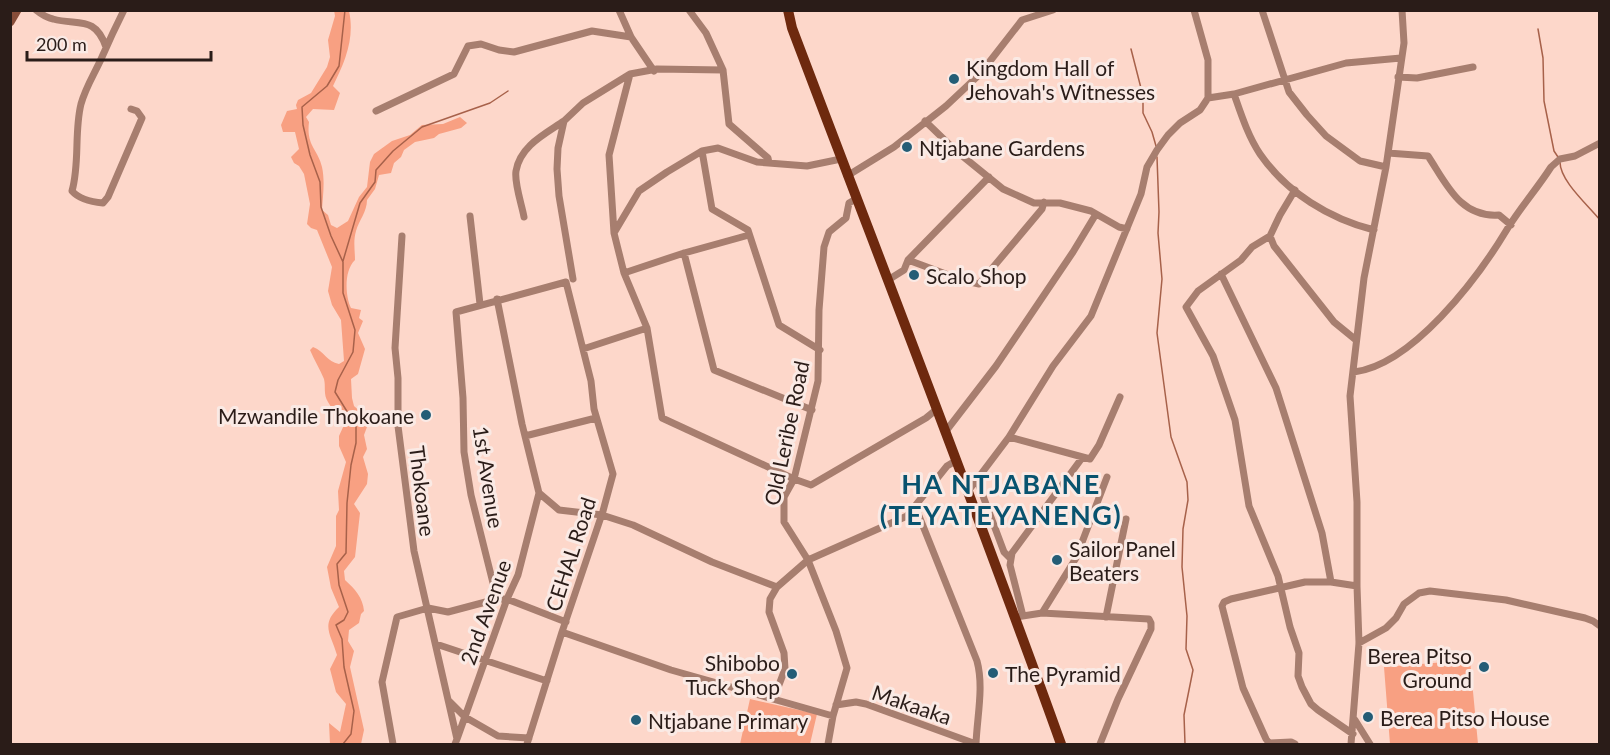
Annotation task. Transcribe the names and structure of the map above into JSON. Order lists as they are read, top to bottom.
{
  "streets": {
    "street": [
      "Old Leribe Road",
      "1st Avenue",
      "Thokoane",
      "CEHAL Road",
      "2nd Avenue",
      "Makaaka"
    ]
  },
  "crossings": [
    ["Old Leribe Road", "CEHAL Road"],
    ["Old Leribe Road", "Makaaka"],
    ["1st Avenue", "CEHAL Road"],
    ["1st Avenue", "2nd Avenue"],
    ["Thokoane", "2nd Avenue"]
  ],
  "districts": ["HA NTJABANE (TEYATEYANENG)"],
  "places": [
    "Kingdom Hall of Jehovah's Witnesses",
    "Ntjabane Gardens",
    "Scalo Shop",
    "Mzwandile Thokoane",
    "Sailor Panel Beaters",
    "Berea Pitso Ground",
    "The Pyramid",
    "Shibobo Tuck Shop",
    "Berea Pitso House",
    "Ntjabane Primary"
  ],
  "scale_bar": "200 m"
}
